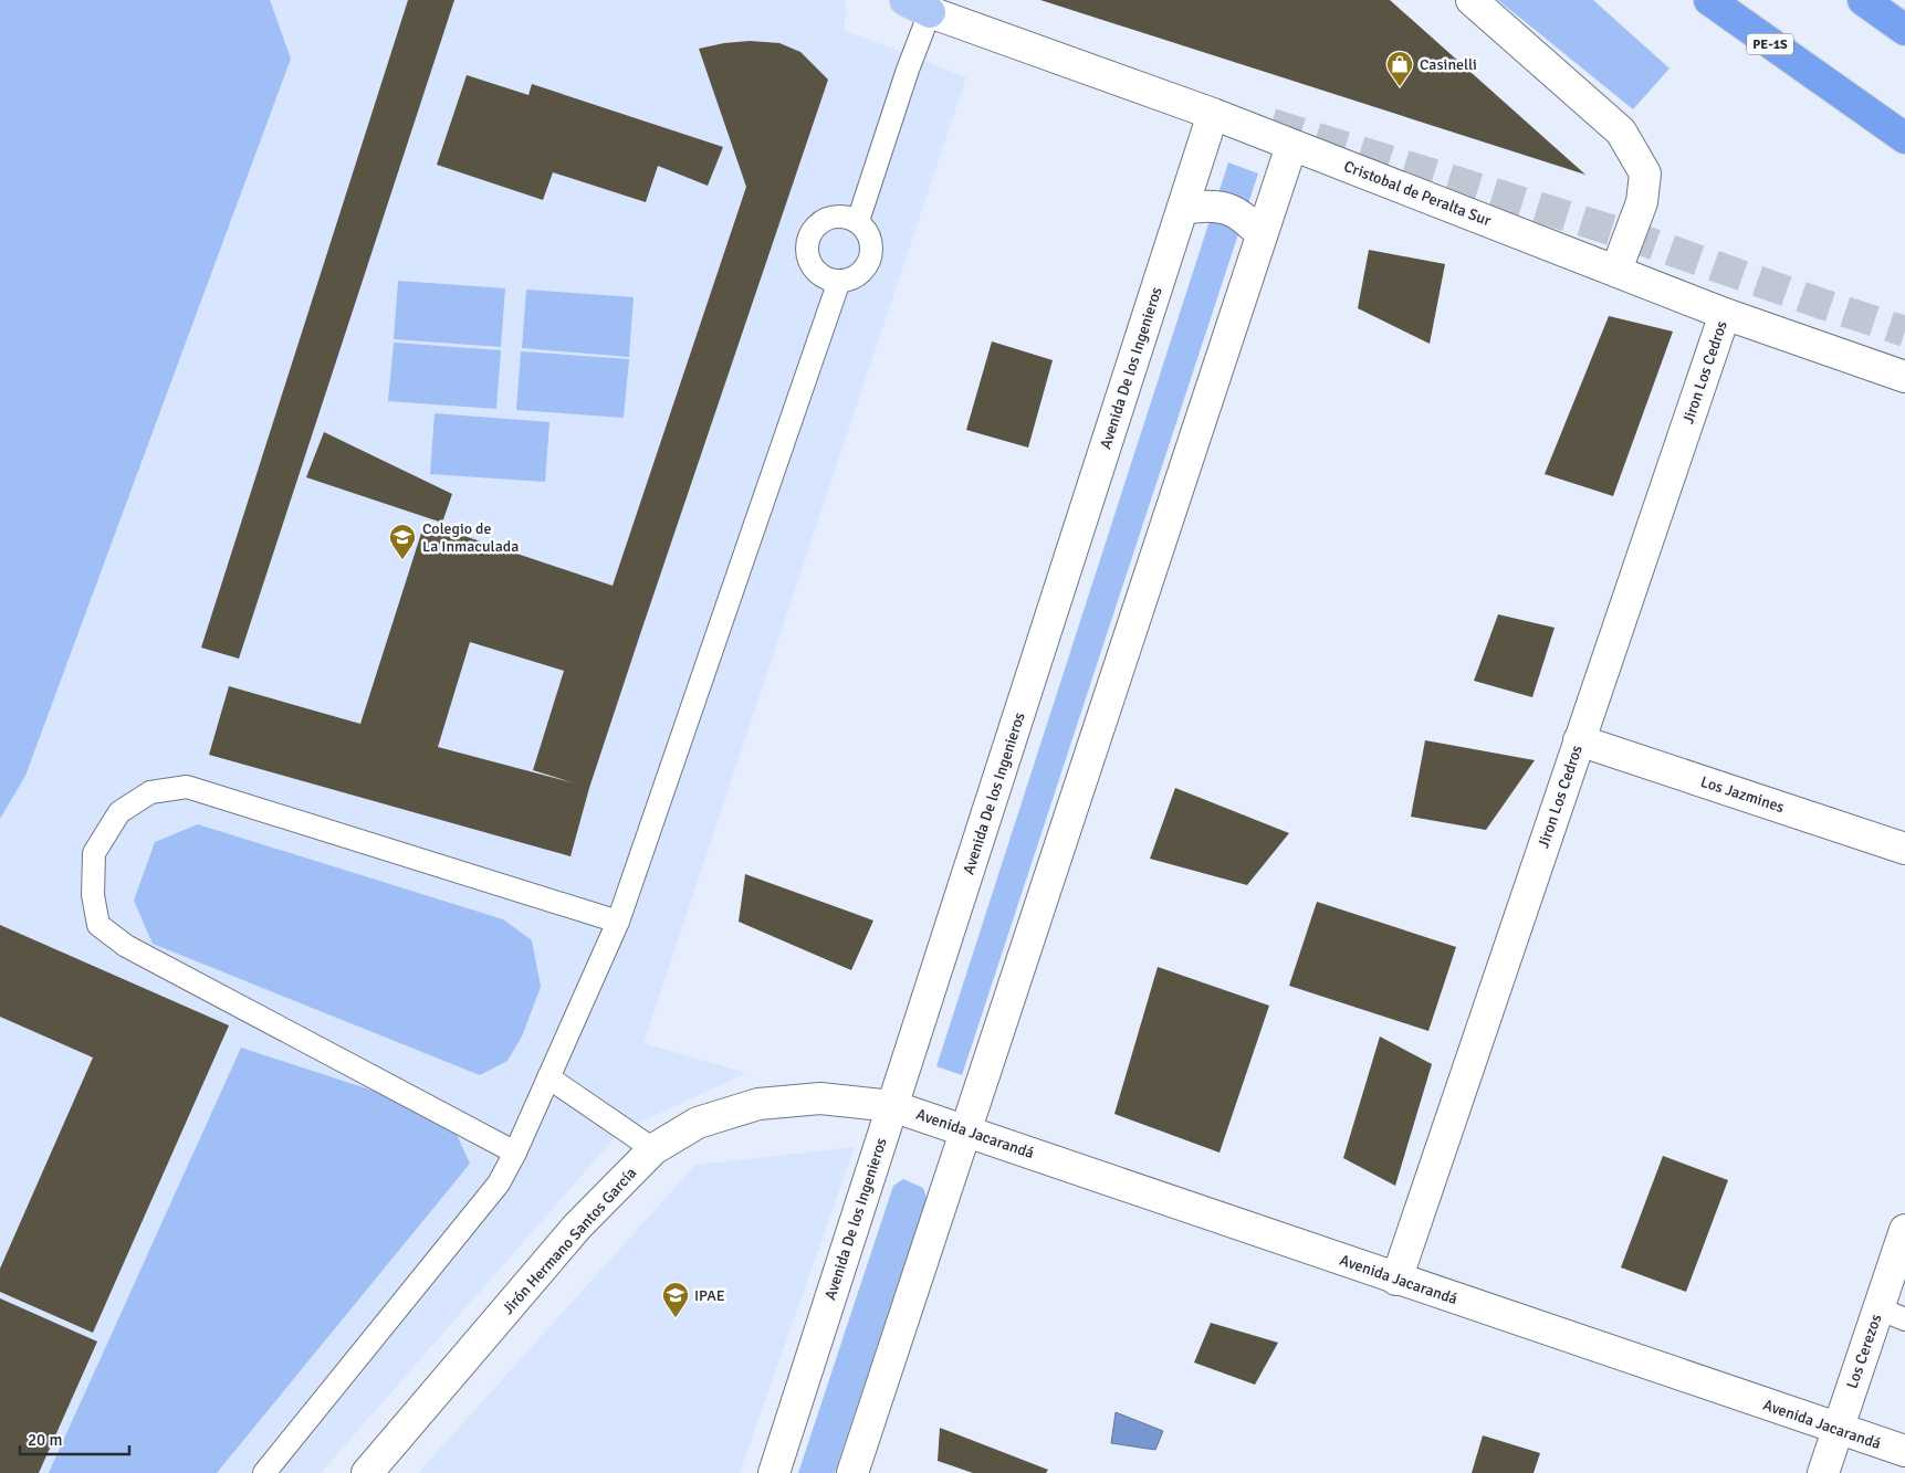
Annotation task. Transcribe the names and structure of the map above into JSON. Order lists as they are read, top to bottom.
{
  "streets": {
    "highway": ["PE-1S"],
    "street": [
      "Cristobal de Peralta Sur",
      "Avenida De los Ingenieros",
      "Jiron Los Cedros",
      "Los Jazmines",
      "Avenida Jacarandá",
      "Jirón Hermano Santos García",
      "Los Cerezos"
    ]
  },
  "crossings": [
    ["Cristobal de Peralta Sur", "Avenida De los Ingenieros"],
    ["Cristobal de Peralta Sur", "Jiron Los Cedros"],
    ["Avenida De los Ingenieros", "Avenida Jacarandá"],
    ["Avenida De los Ingenieros", "Jirón Hermano Santos García"],
    ["Jiron Los Cedros", "Los Jazmines"],
    ["Jiron Los Cedros", "Avenida Jacarandá"],
    ["Avenida Jacarandá", "Jirón Hermano Santos García"],
    ["Avenida Jacarandá", "Los Cerezos"]
  ],
  "places": {
    "shop": ["Casinelli"],
    "school or university": ["Colegio de La Inmaculada", "IPAE"]
  },
  "scale_bar": "20 m"
}
